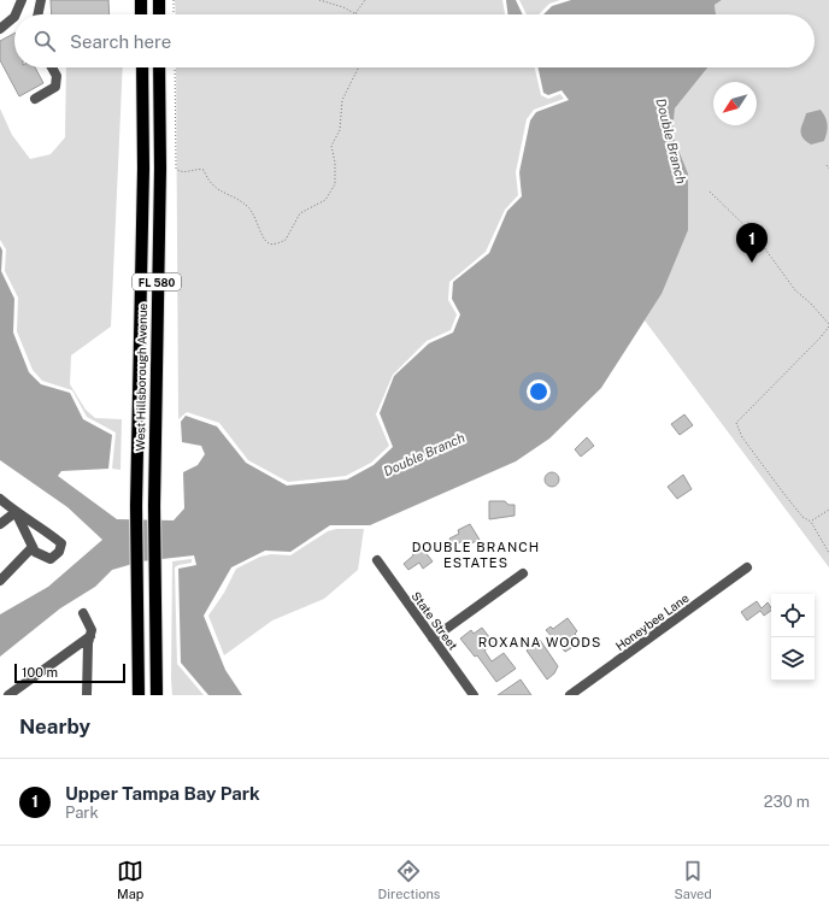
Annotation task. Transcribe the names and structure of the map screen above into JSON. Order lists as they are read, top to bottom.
{
  "streets": {
    "main road": ["FL 580", "West Hillsborough Avenue"],
    "street": ["State Street", "Honeybee Lane"]
  },
  "districts": ["DOUBLE BRANCH ESTATES", "ROXANA WOODS"],
  "water": ["Double Branch"],
  "scale_bar": "100 m",
  "north": "bottom left",
  "page": {
    "search": "Search here",
    "pins": "1",
    "scale": "100 m",
    "heading": "Nearby",
    "list": [
      {
        "mark": "1",
        "name": "Upper Tampa Bay Park",
        "note": "Park",
        "value": "230 m"
      }
    ],
    "nav": ["Map", "Directions", "Saved"]
  }
}
